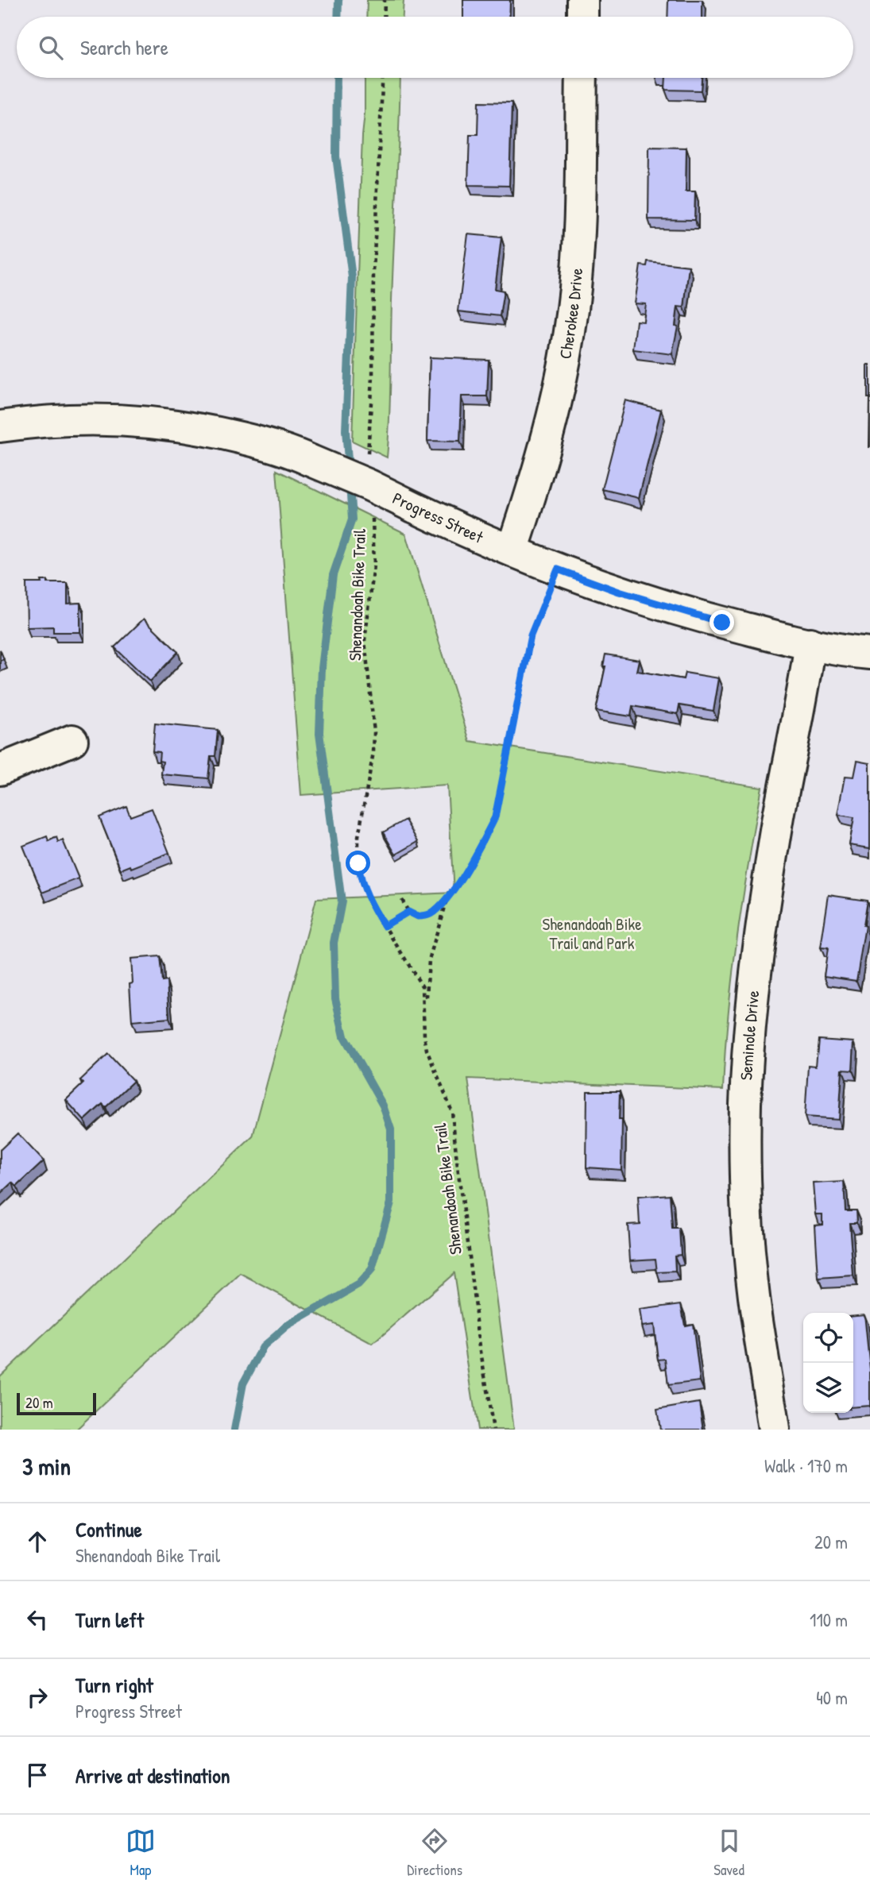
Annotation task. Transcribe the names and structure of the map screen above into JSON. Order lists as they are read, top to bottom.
{
  "streets": {
    "street": ["Cherokee Drive", "Progress Street", "Seminole Drive"],
    "path": ["Shenandoah Bike Trail"]
  },
  "crossings": [
    ["Cherokee Drive", "Progress Street"],
    ["Progress Street", "Seminole Drive"]
  ],
  "parks": ["Shenandoah Bike Trail and Park"],
  "scale_bar": "20 m",
  "page": {
    "search": "Search here",
    "scale": "20 m",
    "heading": ["3 min", "Walk · 170 m"],
    "list": [
      ["Continue", "Shenandoah Bike Trail", "20 m"],
      ["Turn left", "110 m"],
      ["Turn right", "Progress Street", "40 m"],
      "Arrive at destination"
    ],
    "nav": ["Map", "Directions", "Saved"]
  }
}
